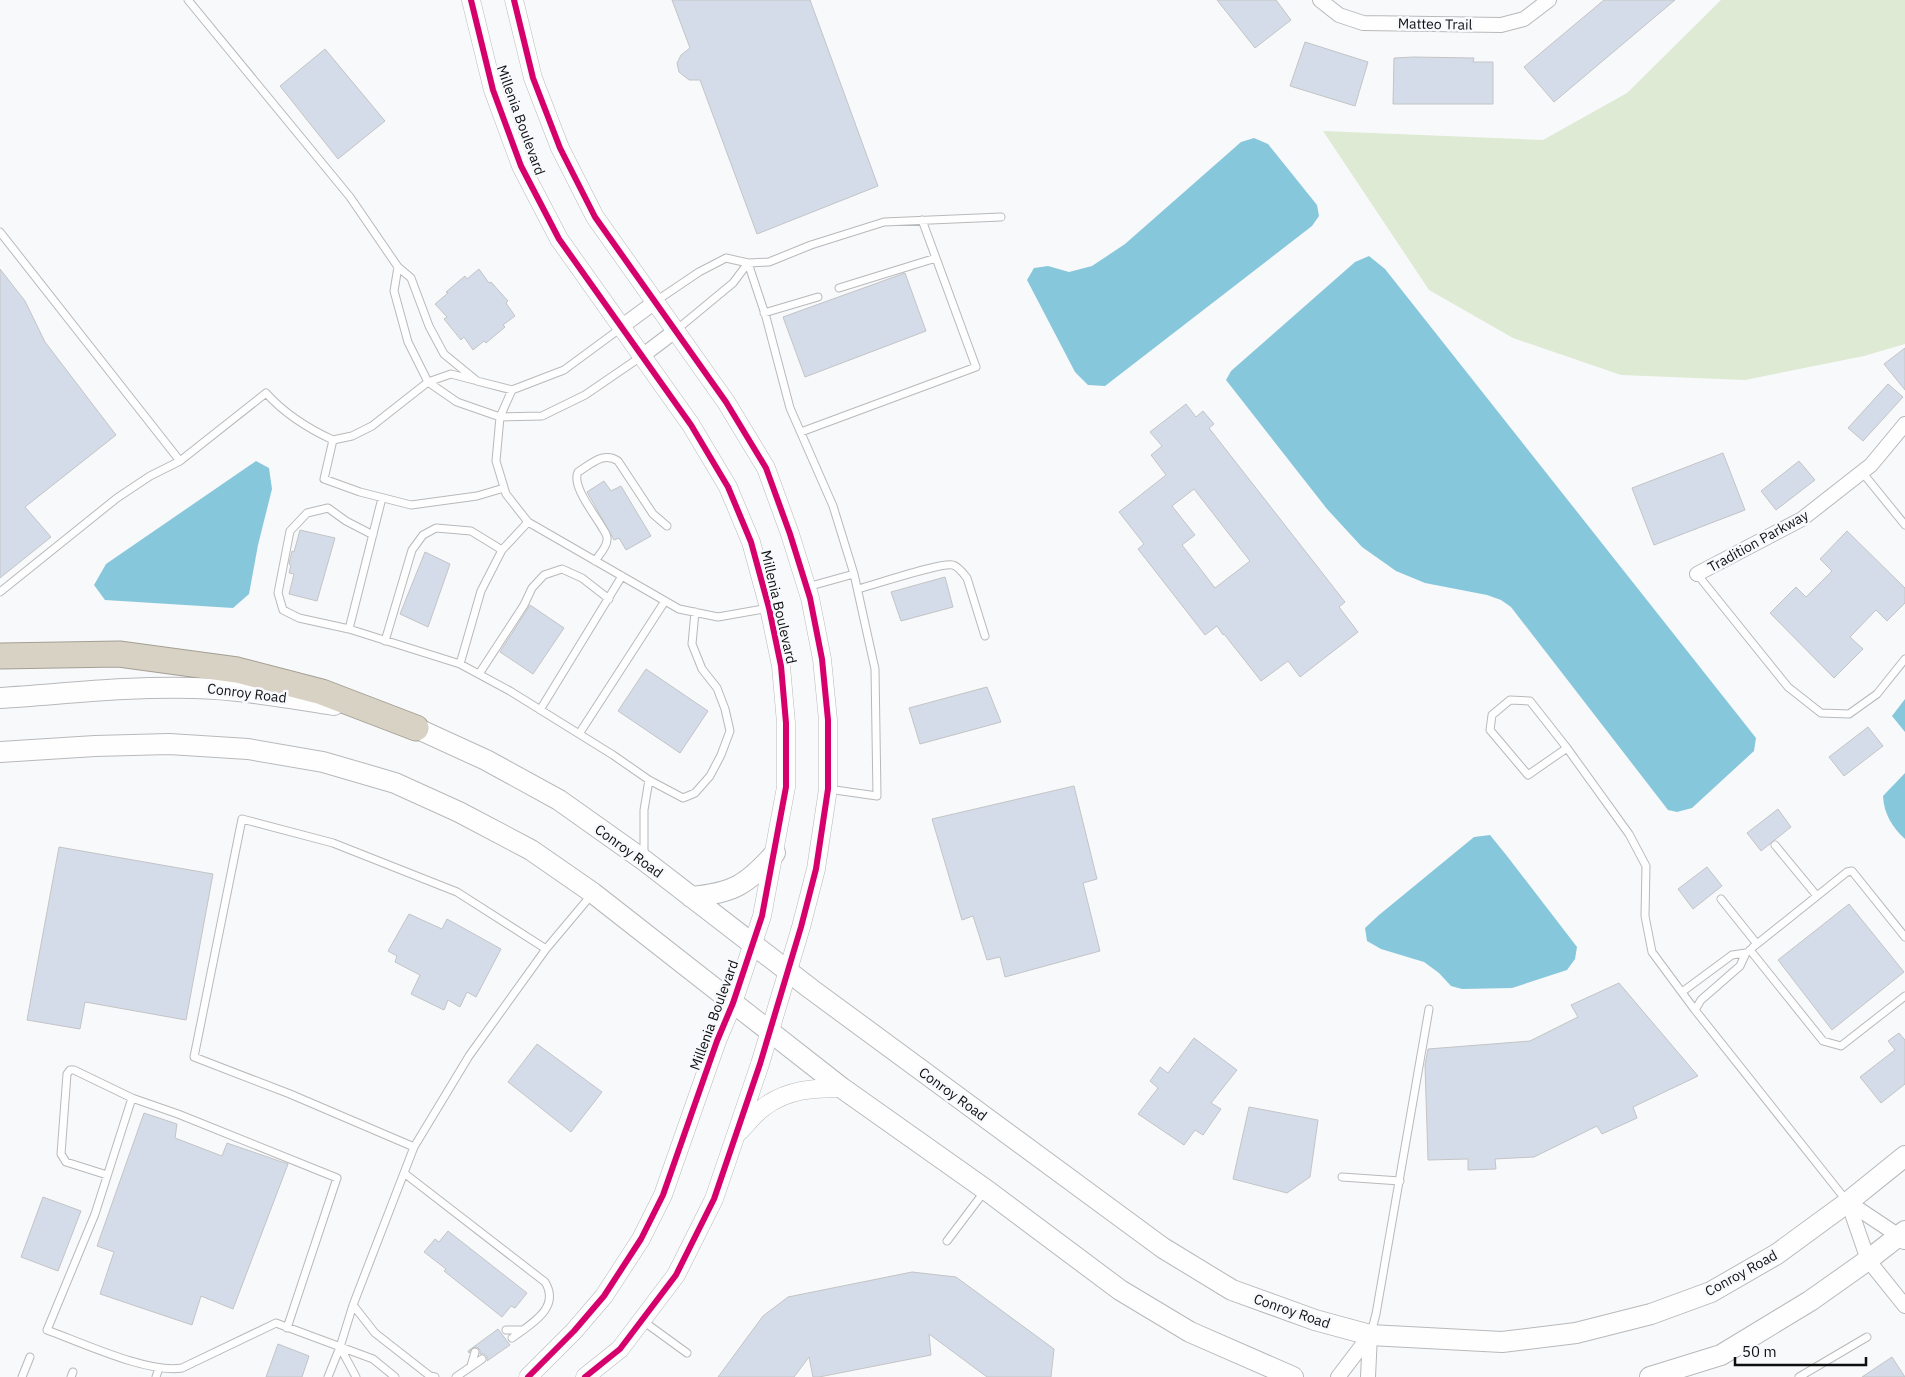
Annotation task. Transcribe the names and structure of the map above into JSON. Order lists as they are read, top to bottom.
{
  "streets": {
    "main road": ["Conroy Road"],
    "street": ["Matteo Trail", "Millenia Boulevard", "Tradition Parkway"]
  },
  "crossings": [
    ["Millenia Boulevard", "Conroy Road"]
  ],
  "scale_bar": "50 m"
}
